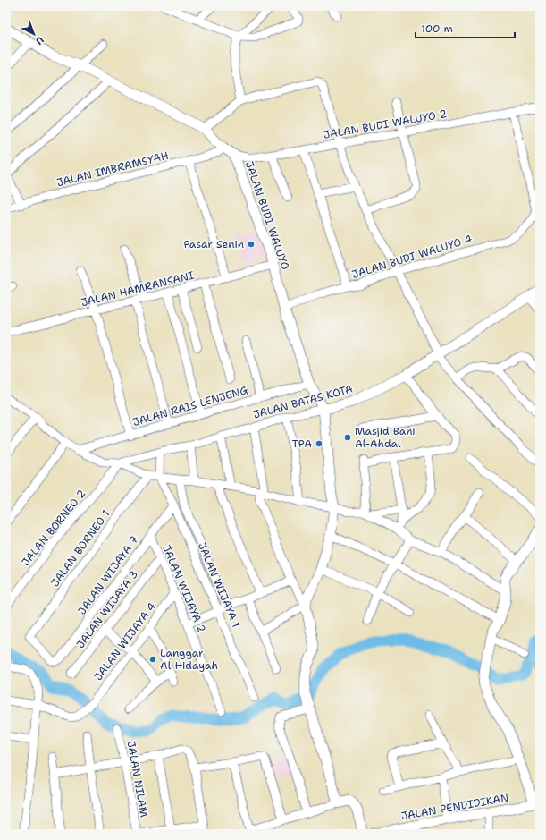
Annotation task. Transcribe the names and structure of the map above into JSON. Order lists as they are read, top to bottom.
{
  "streets": {
    "street": [
      "JALAN BUDI WALUYO 2",
      "JALAN IMBRAMSYAH",
      "JALAN BUDI WALUYO",
      "JALAN BUDI WALUYO 4",
      "JALAN HAMRANSANI",
      "JALAN BATAS KOTA",
      "JALAN RAIS LENJENG",
      "JALAN BORNEO 2",
      "JALAN BORNEO 1",
      "JALAN WIJAYA 7",
      "JALAN WIJAYA 1",
      "JALAN WIJAYA 2",
      "JALAN WIJAYA 3",
      "JALAN WIJAYA 4",
      "JALAN NILAM",
      "JALAN PENDIDIKAN"
    ]
  },
  "crossings": [
    ["JALAN BUDI WALUYO 2", "JALAN BUDI WALUYO"],
    ["JALAN BUDI WALUYO 2", "JALAN BUDI WALUYO 4"],
    ["JALAN IMBRAMSYAH", "JALAN BUDI WALUYO"],
    ["JALAN BUDI WALUYO", "JALAN BUDI WALUYO 4"],
    ["JALAN BUDI WALUYO", "JALAN HAMRANSANI"],
    ["JALAN BUDI WALUYO", "JALAN BATAS KOTA"],
    ["JALAN BUDI WALUYO", "JALAN RAIS LENJENG"],
    ["JALAN BATAS KOTA", "JALAN RAIS LENJENG"],
    ["JALAN BATAS KOTA", "JALAN BORNEO 2"],
    ["JALAN BORNEO 1", "JALAN WIJAYA 7"],
    ["JALAN WIJAYA 7", "JALAN WIJAYA 1"],
    ["JALAN WIJAYA 7", "JALAN WIJAYA 2"],
    ["JALAN WIJAYA 2", "JALAN WIJAYA 3"],
    ["JALAN WIJAYA 2", "JALAN WIJAYA 4"]
  ],
  "places": [
    "Pasar Senin",
    "Masjid Bani Al-Ahdal",
    "TPA",
    "Langgar Al Hidayah"
  ],
  "scale_bar": "100 m",
  "north": "bottom right"
}
